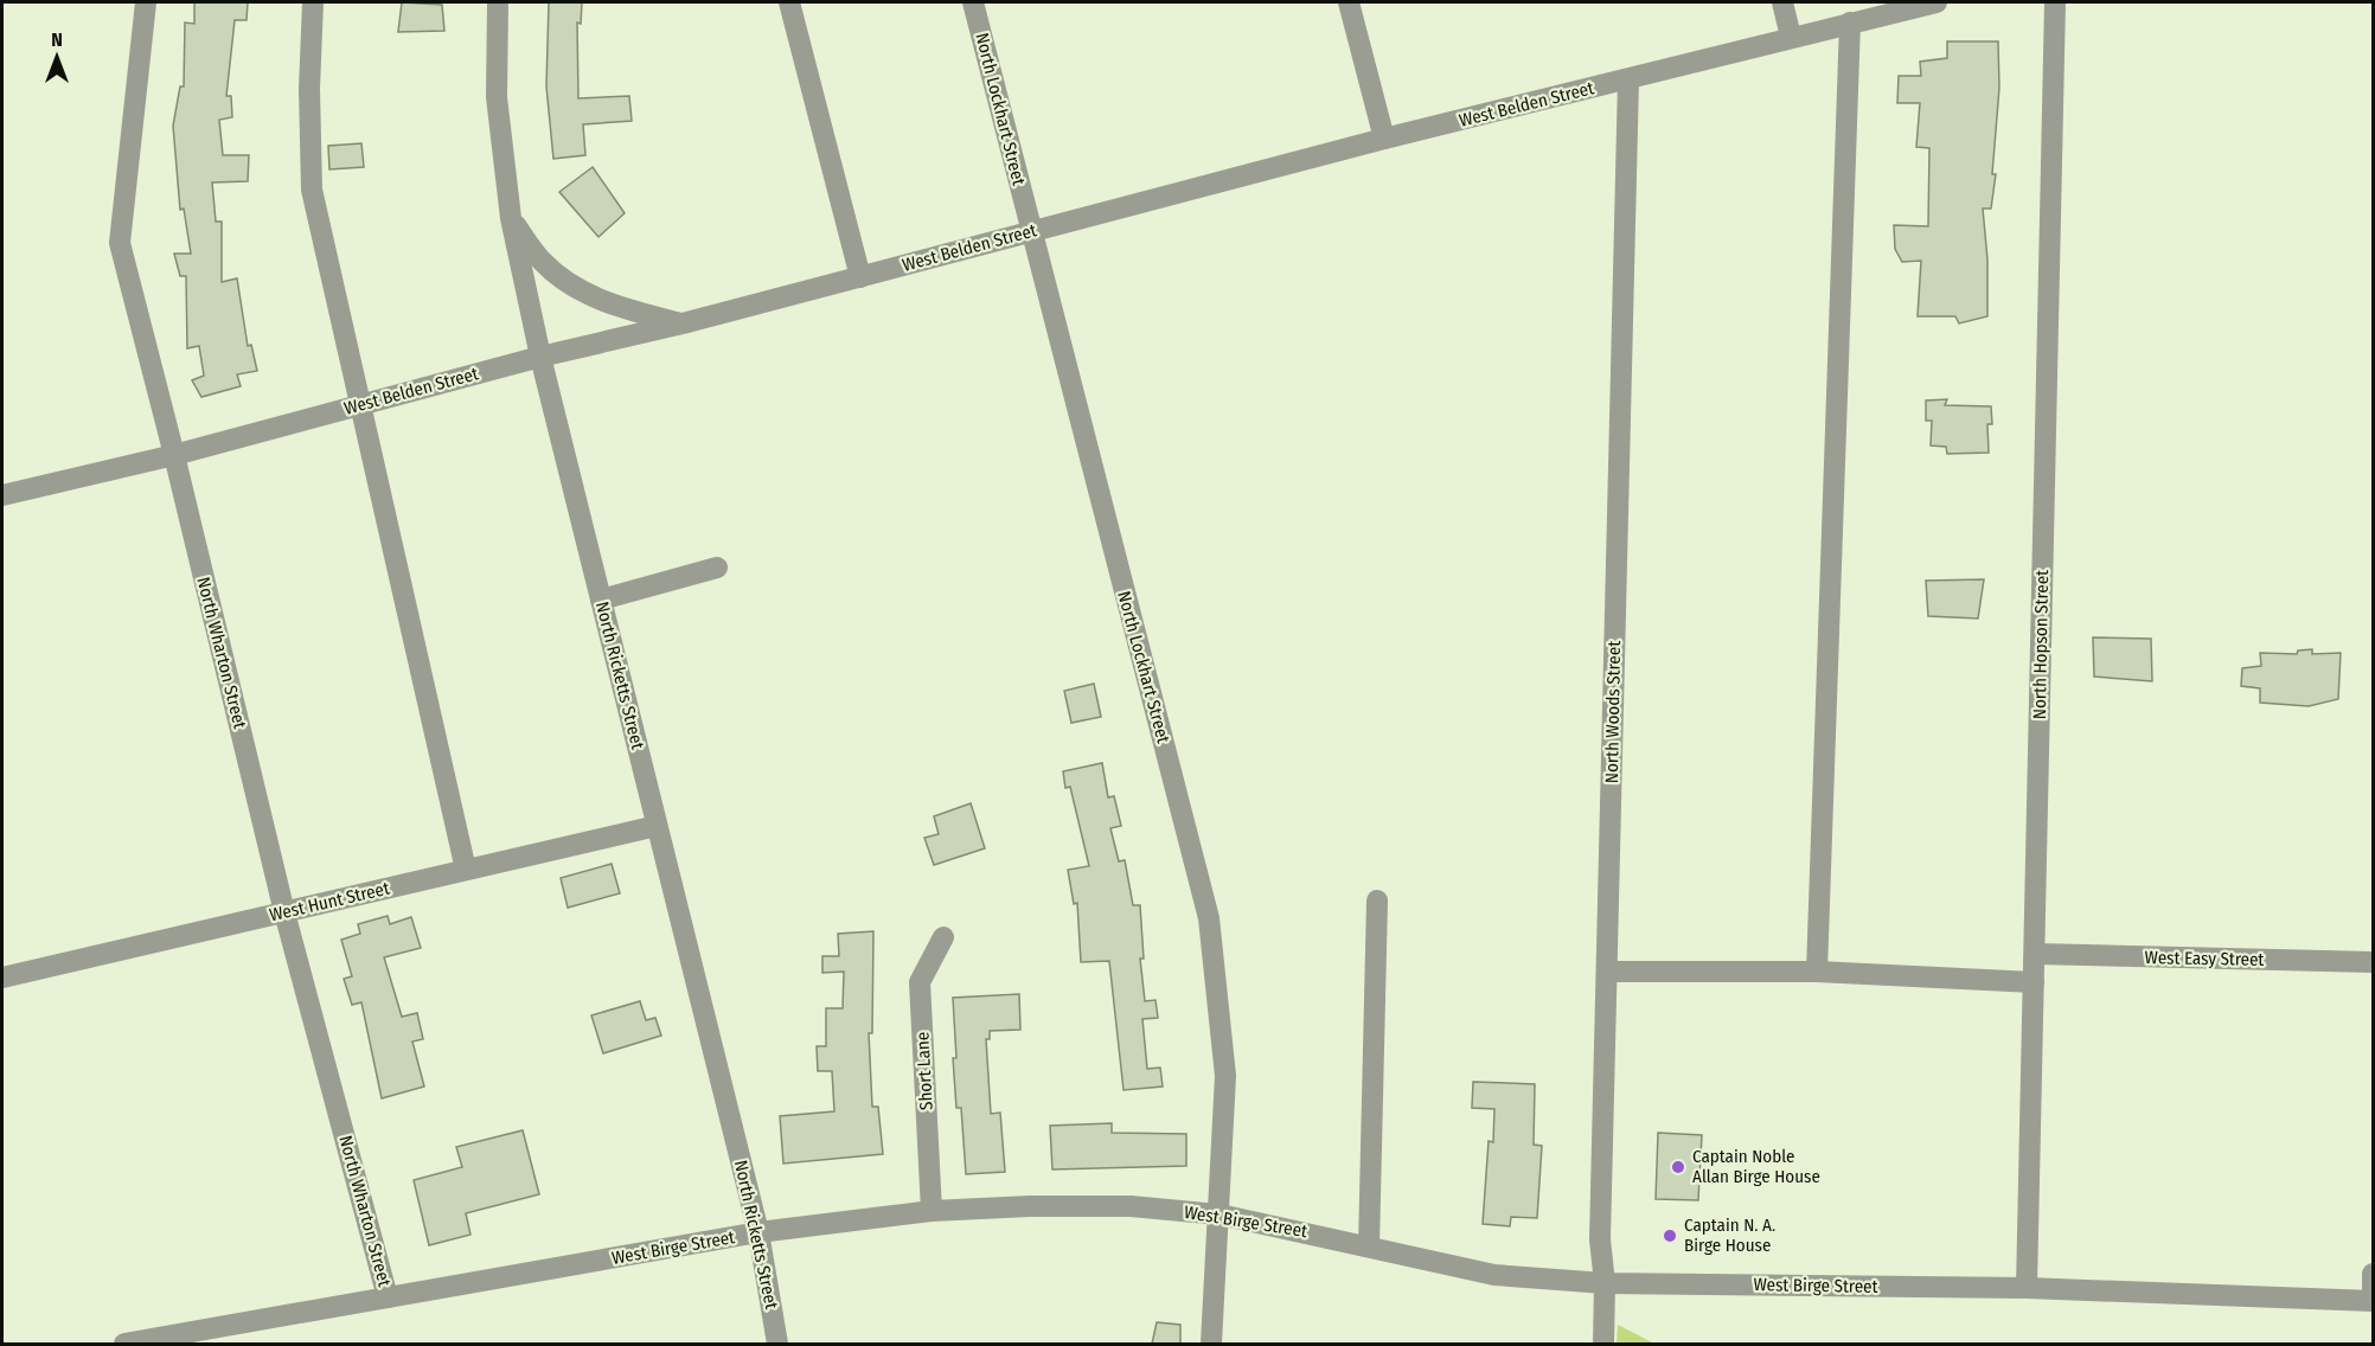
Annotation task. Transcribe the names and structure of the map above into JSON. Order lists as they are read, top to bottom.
{
  "streets": {
    "street": [
      "West Belden Street",
      "North Lockhart Street",
      "North Hopson Street",
      "North Wharton Street",
      "North Ricketts Street",
      "North Woods Street",
      "West Hunt Street",
      "West Easy Street",
      "Short Lane",
      "West Birge Street"
    ]
  },
  "crossings": [
    ["West Belden Street", "North Lockhart Street"],
    ["West Belden Street", "North Wharton Street"],
    ["West Belden Street", "North Ricketts Street"],
    ["West Belden Street", "North Woods Street"],
    ["North Lockhart Street", "West Birge Street"],
    ["North Hopson Street", "West Easy Street"],
    ["North Hopson Street", "West Birge Street"],
    ["North Wharton Street", "West Hunt Street"],
    ["North Wharton Street", "West Birge Street"],
    ["North Ricketts Street", "West Hunt Street"],
    ["North Ricketts Street", "West Birge Street"],
    ["North Woods Street", "West Birge Street"],
    ["Short Lane", "West Birge Street"]
  ],
  "places": ["Captain Noble Allan Birge House", "Captain N. A. Birge House"],
  "north": "top"
}
